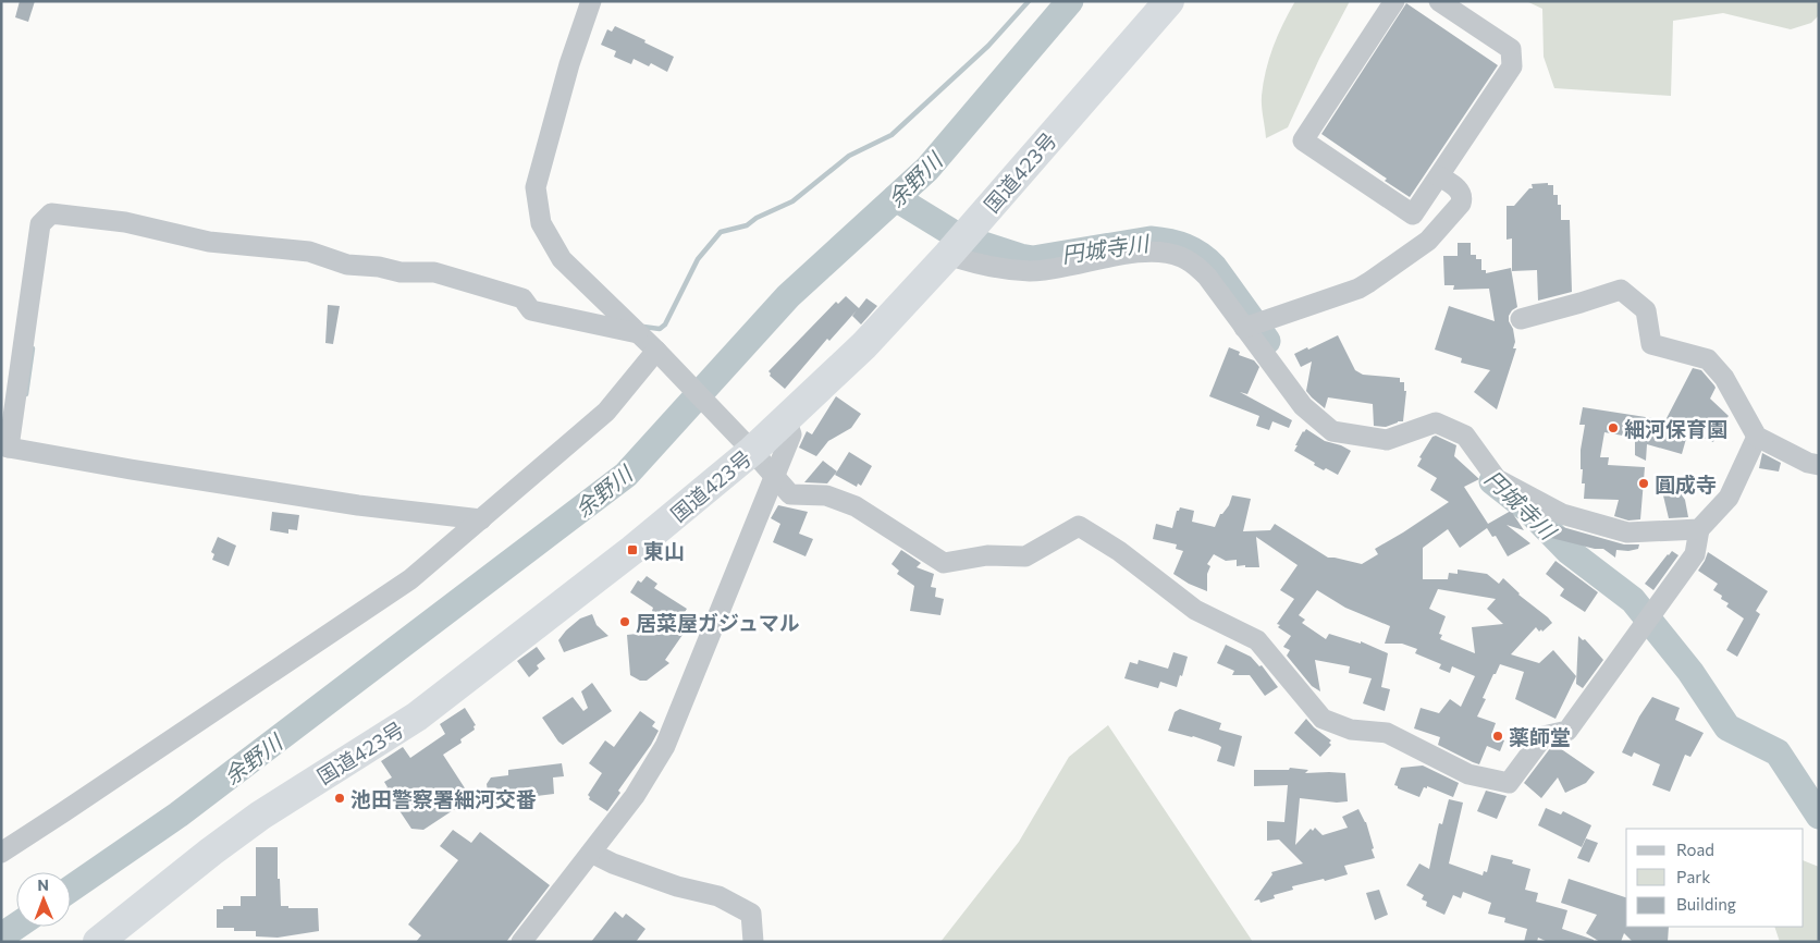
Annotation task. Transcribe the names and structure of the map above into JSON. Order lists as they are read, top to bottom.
{
  "streets": {
    "highway": ["国道423号"]
  },
  "water": ["余野川", "円城寺川"],
  "places": {
    "other": [
      "細河保育園",
      "圓成寺",
      "居菜屋ガジュマル",
      "薬師堂",
      "池田警察署細河交番"
    ],
    "transit": ["東山"]
  },
  "legend": ["Road", "Park", "Building"],
  "north": "top"
}
